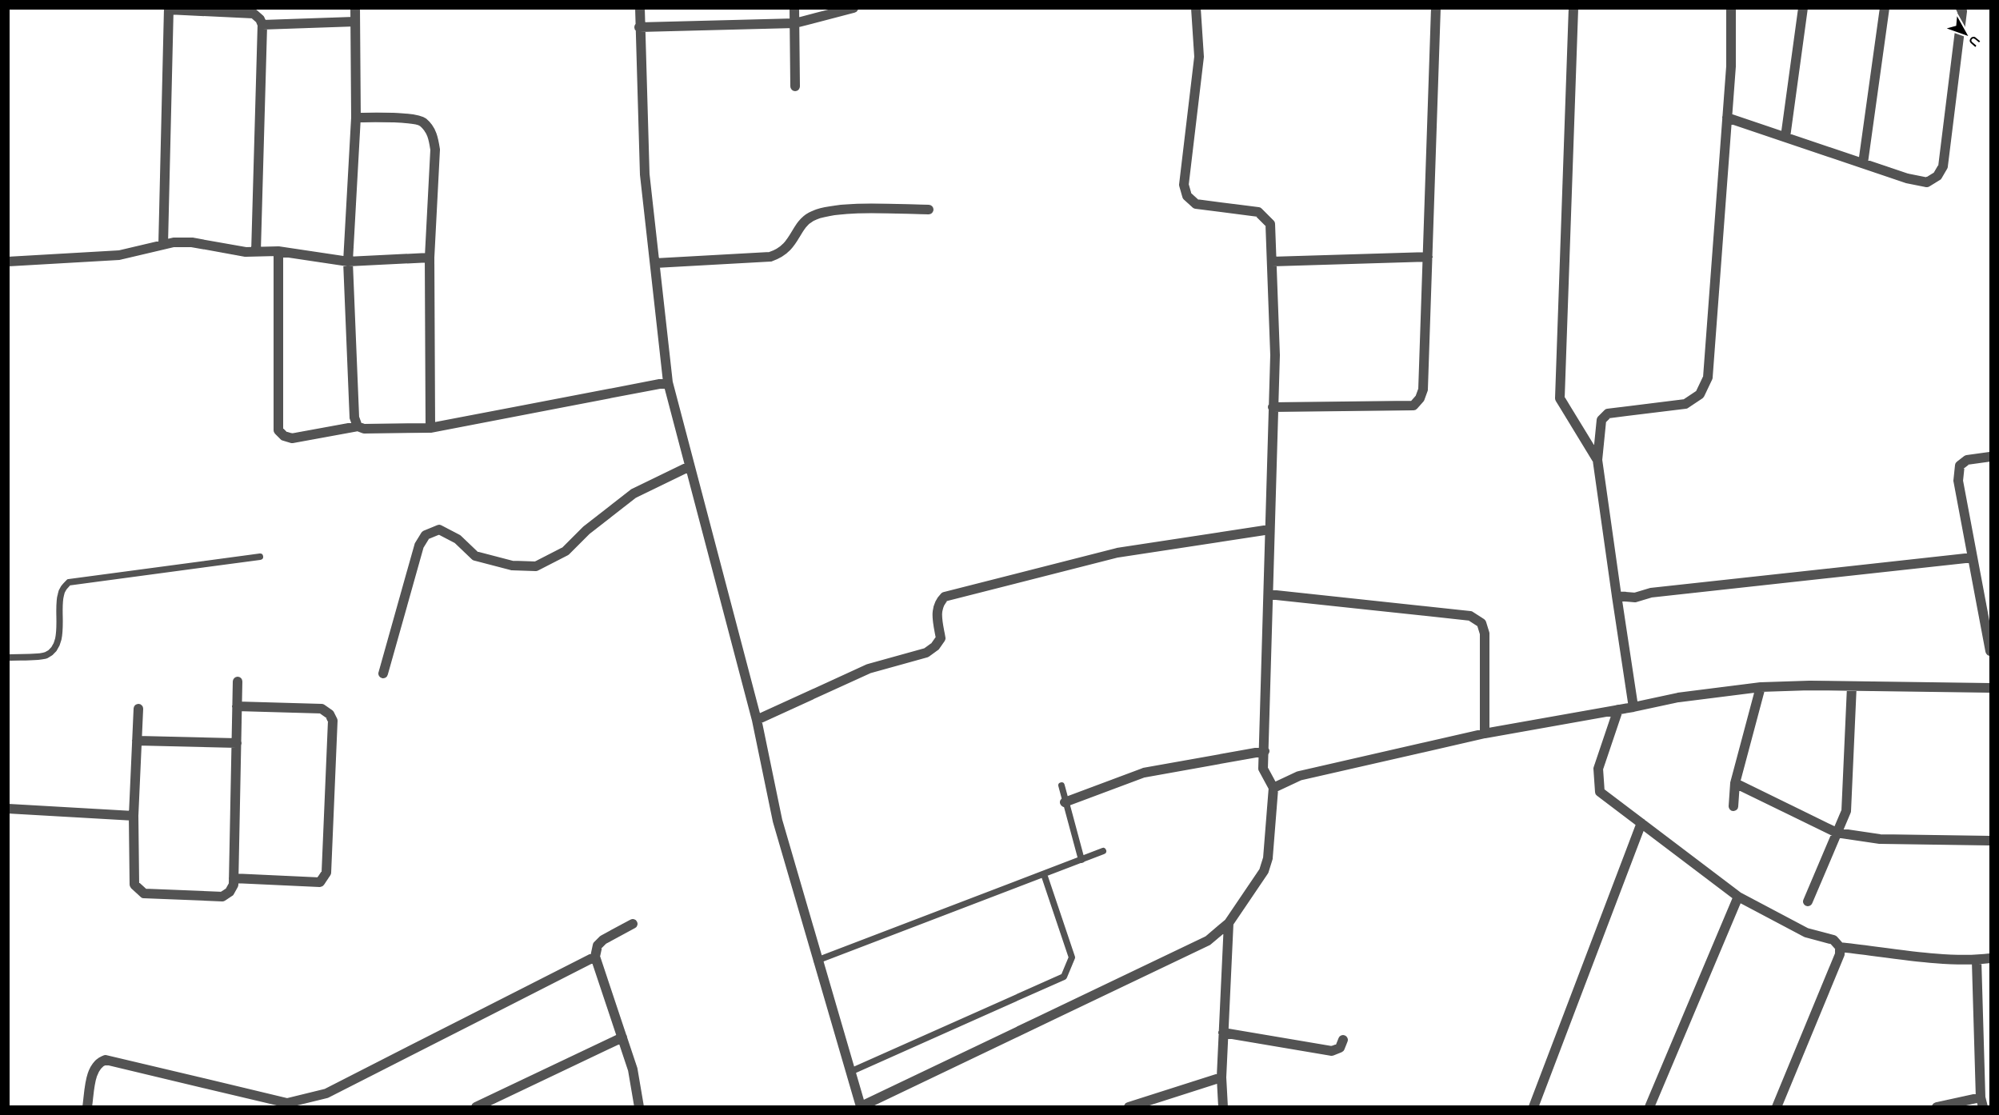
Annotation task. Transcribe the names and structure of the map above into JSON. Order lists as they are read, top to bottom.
{
  "north": "bottom right"
}
